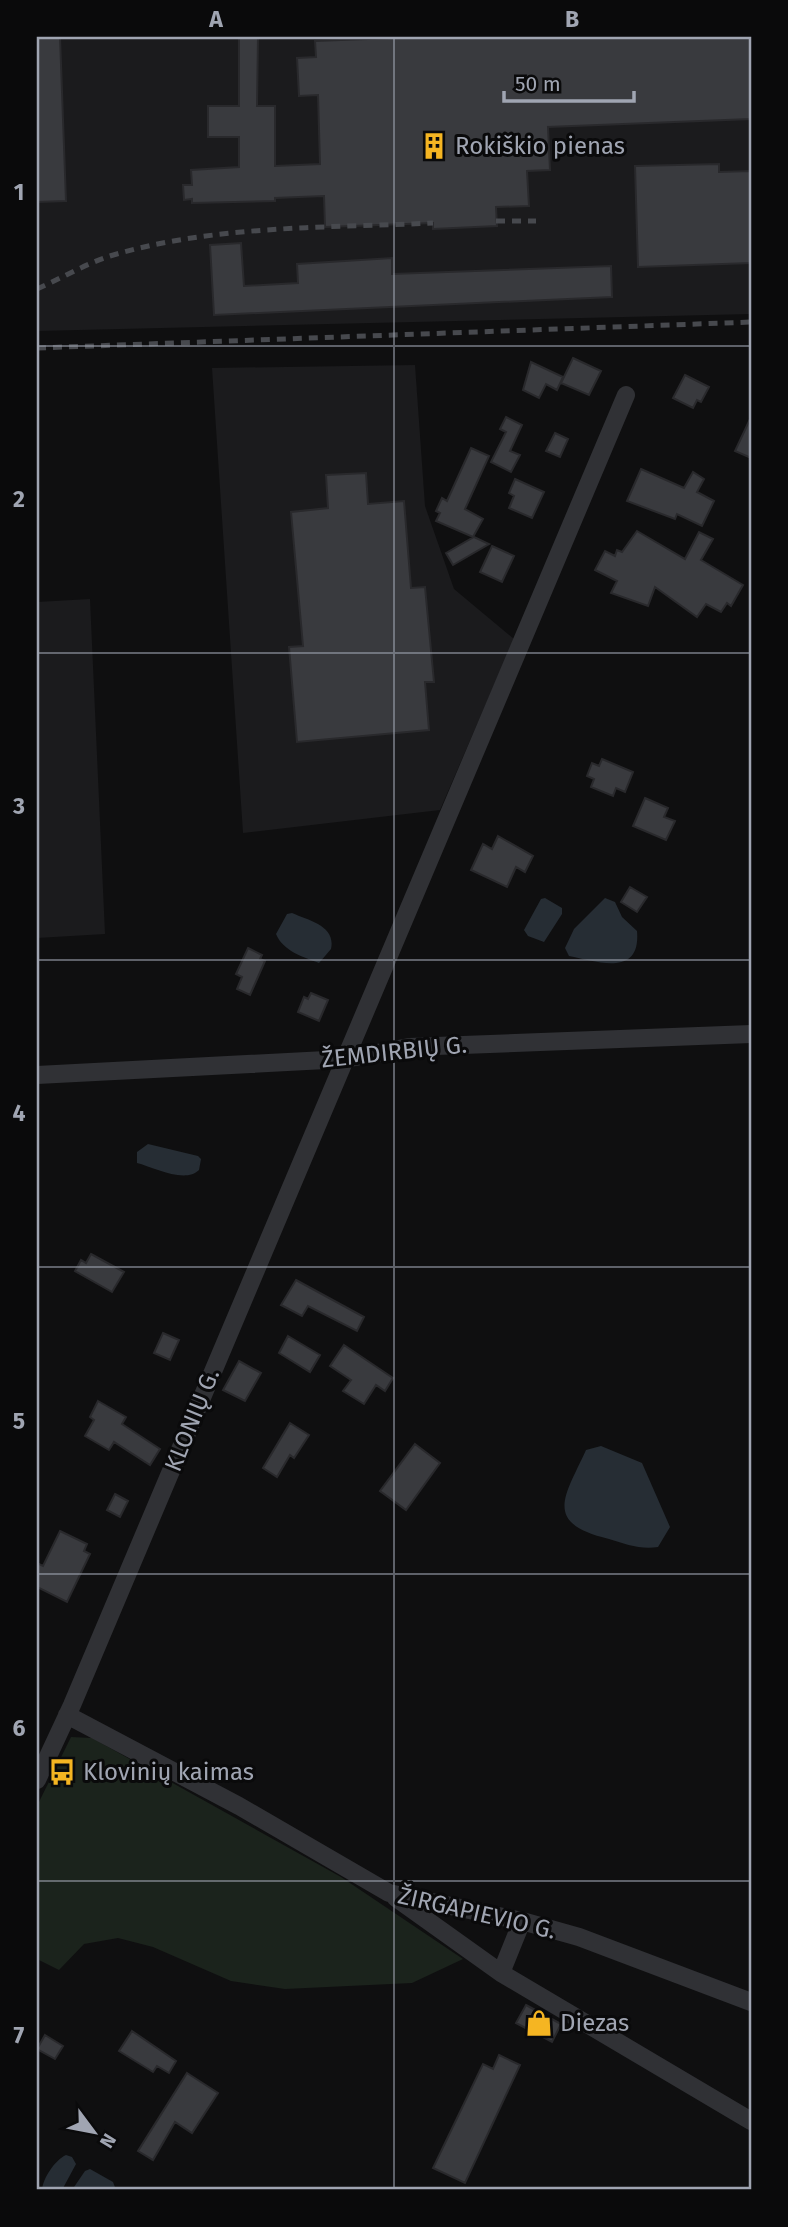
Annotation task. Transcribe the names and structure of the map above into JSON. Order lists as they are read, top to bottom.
{
  "streets": {
    "street": ["ŽEMDIRBIŲ G.", "KLONIŲ G.", "ŽIRGAPIEVIO G."]
  },
  "crossings": [
    ["ŽEMDIRBIŲ G.", "KLONIŲ G."],
    ["KLONIŲ G.", "ŽIRGAPIEVIO G."]
  ],
  "places": {
    "building": ["Rokiškio pienas"],
    "bus stop": ["Klovinių kaimas"],
    "shop": ["Diezas"]
  },
  "scale_bar": "50 m",
  "north": "bottom right",
  "grid": {
    "columns": ["A", "B"],
    "rows": [
      "1",
      "2",
      "3",
      "4",
      "5",
      "6",
      "7"
    ]
  }
}
